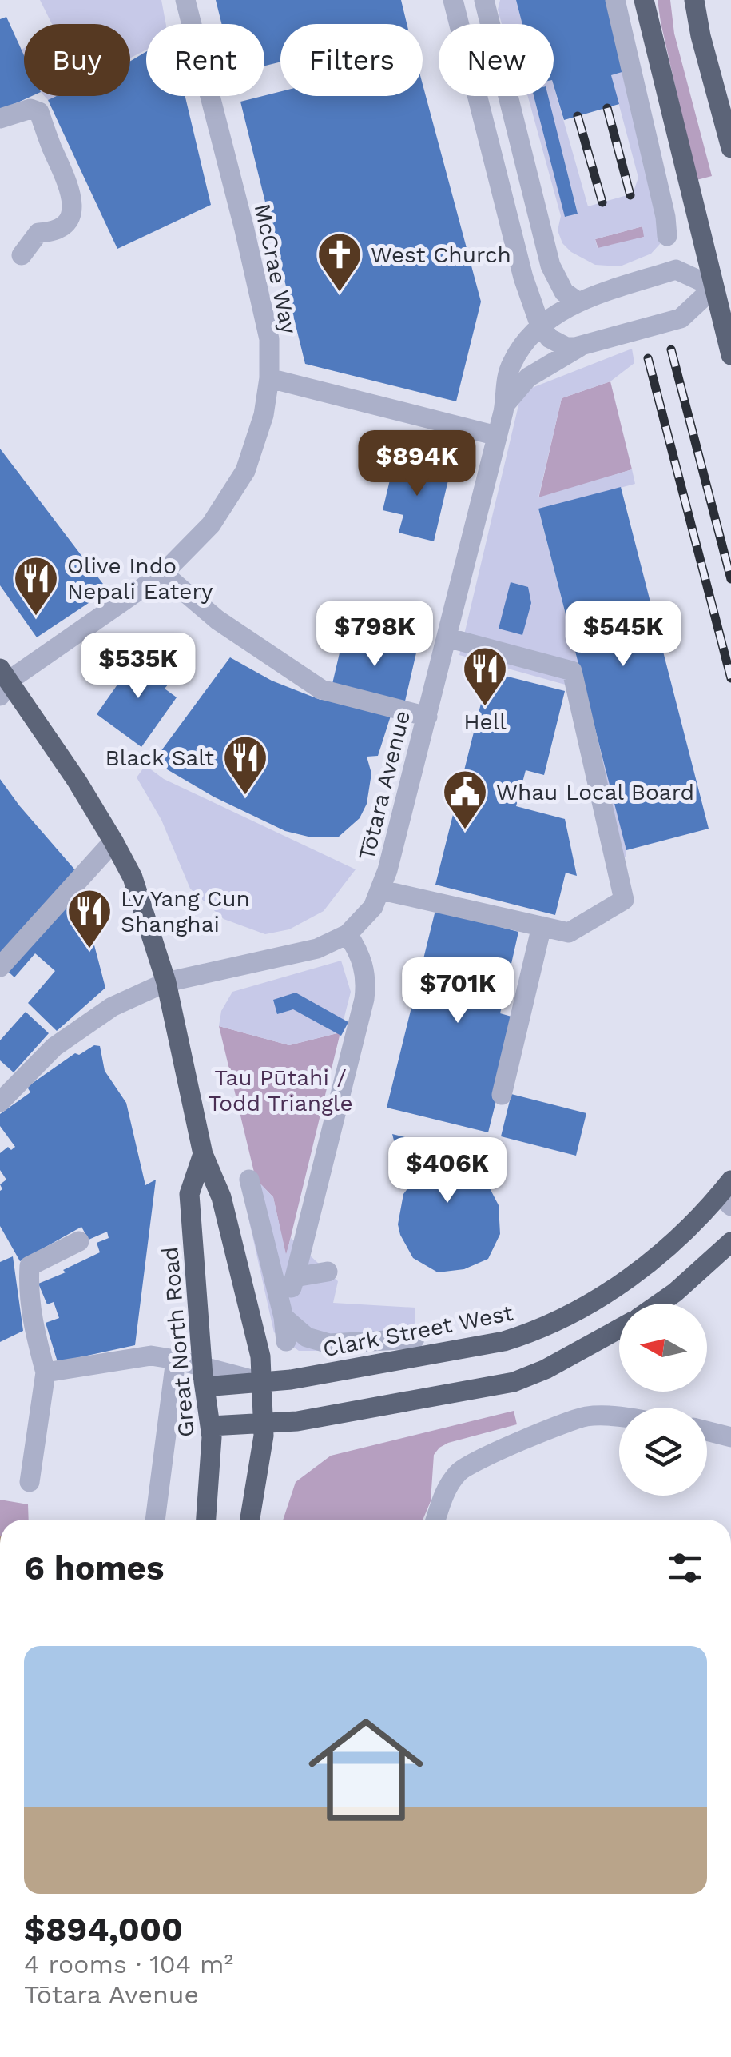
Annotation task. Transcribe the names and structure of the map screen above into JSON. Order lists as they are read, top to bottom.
{
  "streets": {
    "main road": ["Clark Street West", "Great North Road"],
    "street": ["McCrae Way", "Tōtara Avenue"]
  },
  "crossings": [
    ["McCrae Way", "Great North Road"],
    ["Tōtara Avenue", "Great North Road"],
    ["Clark Street West", "Great North Road"]
  ],
  "parks": ["Tau Pūtahi / Todd Triangle"],
  "places": {
    "church": ["West Church"],
    "restaurant": [
      "Olive Indo Nepali Eatery",
      "Hell",
      "Black Salt",
      "Lv Yang Cun Shanghai"
    ],
    "public building": ["Whau Local Board"]
  },
  "north": "left",
  "page": {
    "chip": [
      "Buy",
      "Rent",
      "Filters",
      "New"
    ],
    "price": [
      "$894K",
      "$798K",
      "$545K",
      "$535K",
      "$701K",
      "$406K"
    ],
    "heading": "6 homes",
    "list": [
      {
        "name": "$894,000",
        "note": "4 rooms · 104 m² · Tōtara Avenue"
      }
    ]
  }
}
